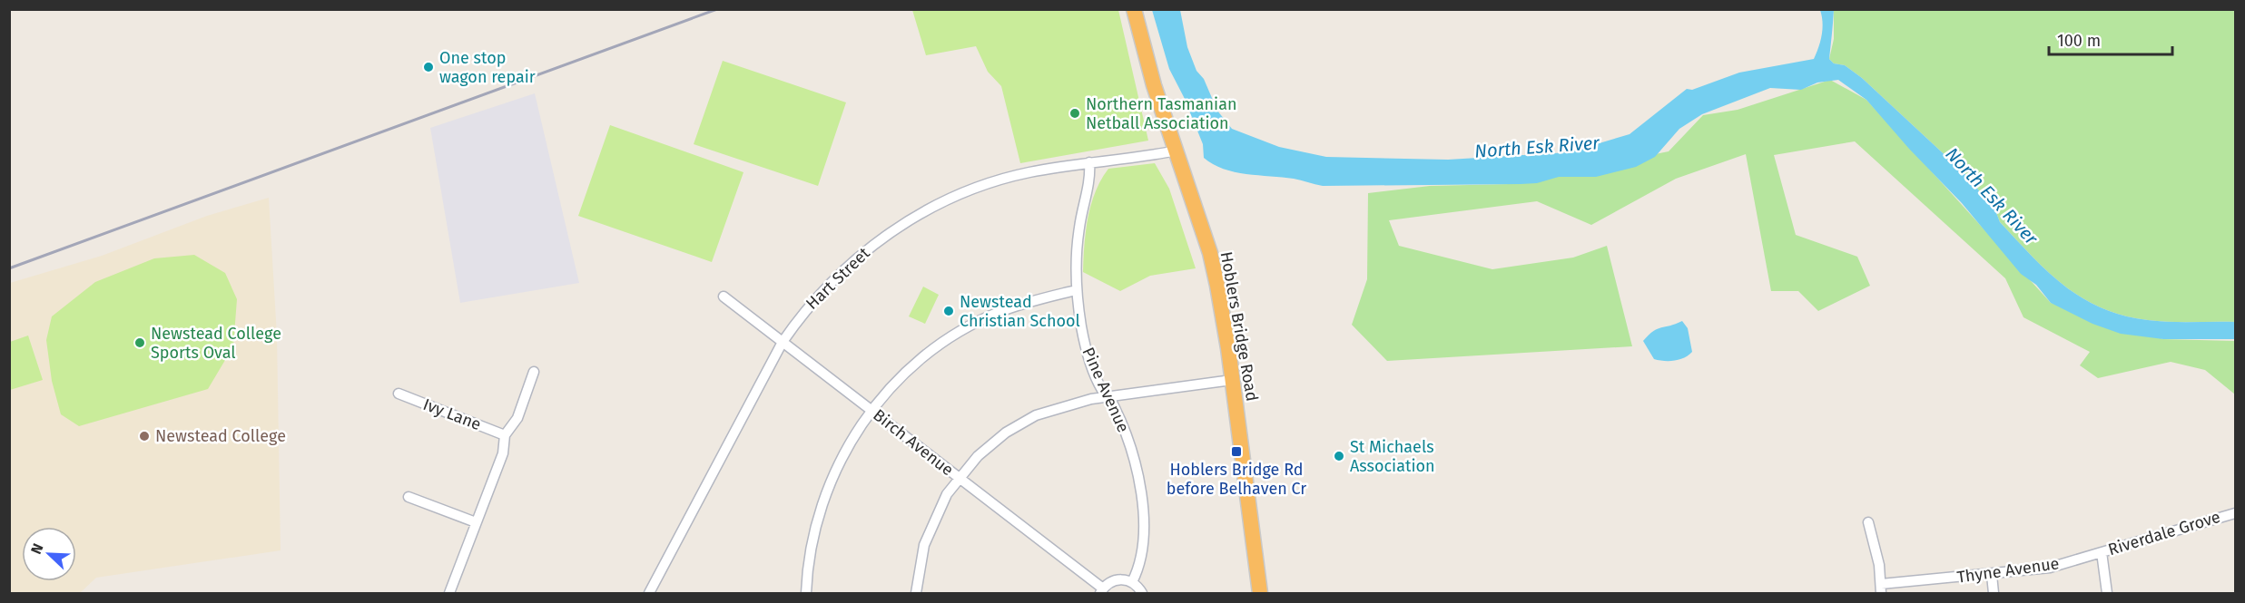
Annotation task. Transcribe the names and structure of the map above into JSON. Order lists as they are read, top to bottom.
{
  "streets": {
    "highway": ["Hoblers Bridge Road"],
    "street": [
      "Hart Street",
      "Pine Avenue",
      "Ivy Lane",
      "Birch Avenue",
      "Riverdale Grove",
      "Thyne Avenue"
    ]
  },
  "crossings": [
    ["Hart Street", "Hoblers Bridge Road"],
    ["Hart Street", "Pine Avenue"],
    ["Hart Street", "Birch Avenue"],
    ["Riverdale Grove", "Thyne Avenue"]
  ],
  "water": ["North Esk River"],
  "places": {
    "other": [
      "One stop wagon repair",
      "Northern Tasmanian Netball Association",
      "Newstead Christian School",
      "Newstead College Sports Oval",
      "Newstead College",
      "St Michaels Association"
    ],
    "transit": ["Hoblers Bridge Rd before Belhaven Cr"]
  },
  "scale_bar": "100 m",
  "north": "top left"
}
